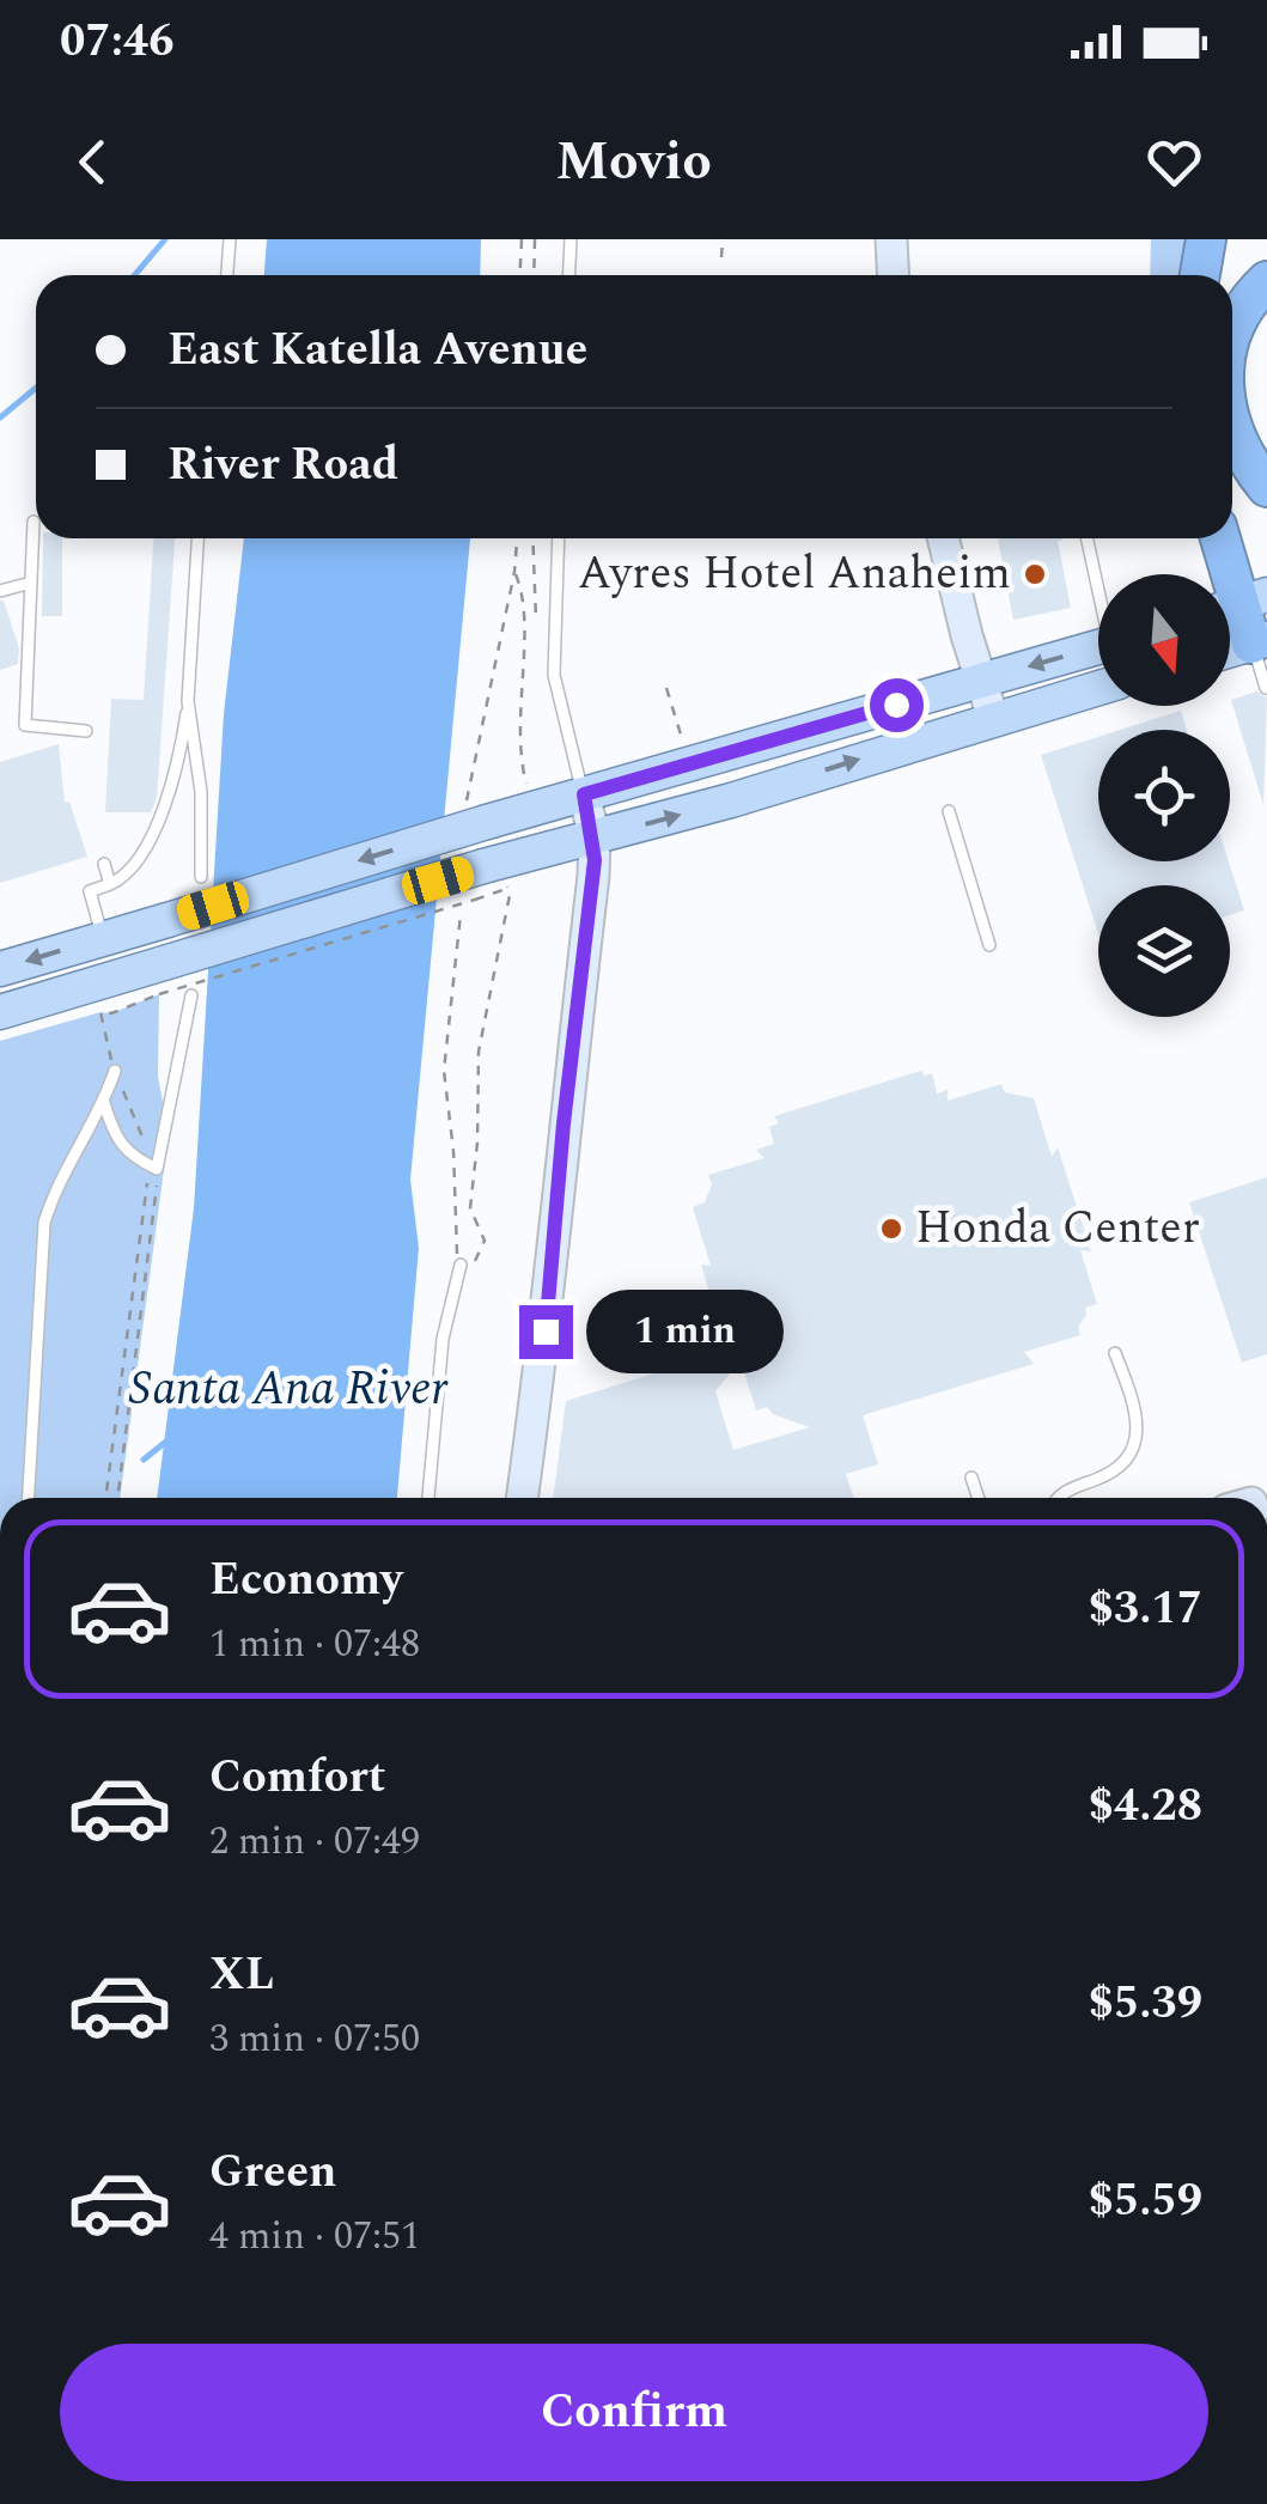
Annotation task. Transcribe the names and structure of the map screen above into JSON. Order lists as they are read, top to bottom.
{
  "water": ["Santa Ana River"],
  "places": ["Ayres Hotel Anaheim", "Honda Center"],
  "north": "bottom",
  "page": {
    "status": "07:46",
    "header": "Movio",
    "banner": ["East Katella Avenue", "River Road"],
    "bubble": "1 min",
    "list": [
      {
        "name": "Economy",
        "note": "1 min · 07:48",
        "value": "$3.17"
      },
      {
        "name": "Comfort",
        "note": "2 min · 07:49",
        "value": "$4.28"
      },
      {
        "name": "XL",
        "note": "3 min · 07:50",
        "value": "$5.39"
      },
      {
        "name": "Green",
        "note": "4 min · 07:51",
        "value": "$5.59"
      }
    ],
    "buttons": "Confirm"
  }
}
